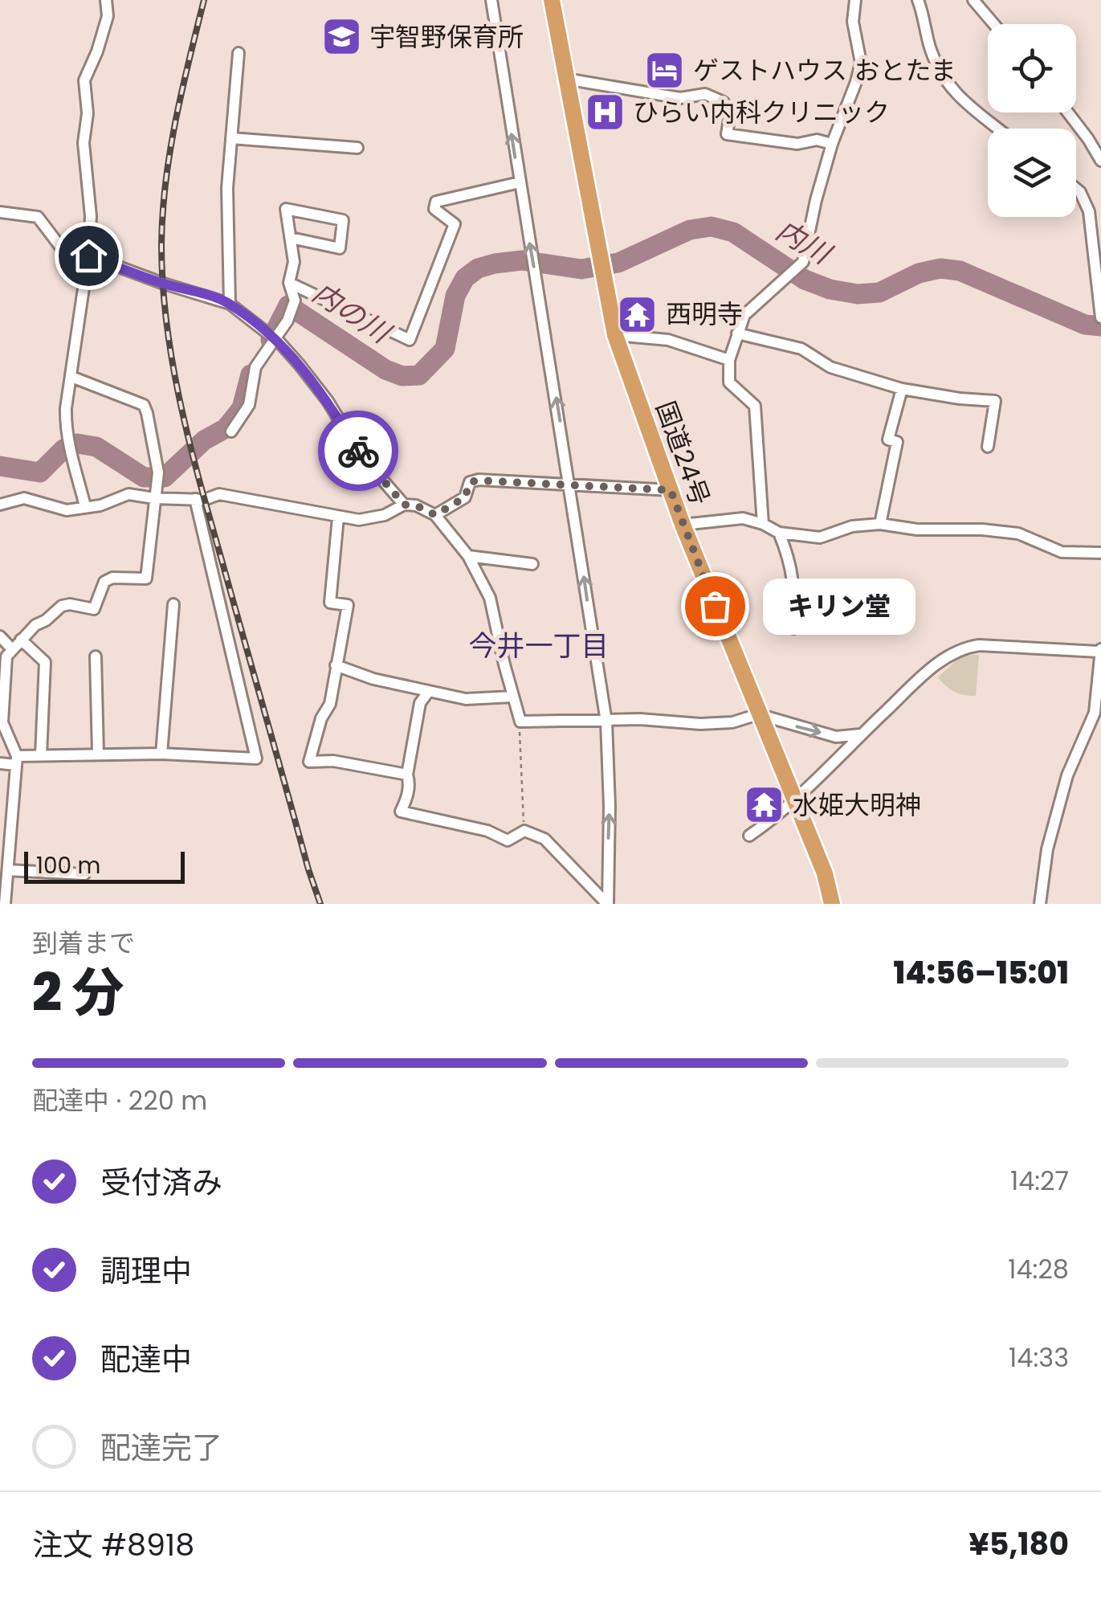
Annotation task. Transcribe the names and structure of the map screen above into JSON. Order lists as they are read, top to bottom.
{
  "streets": {
    "highway": ["国道24号"]
  },
  "districts": ["今井一丁目"],
  "water": ["内川", "内の川"],
  "places": {
    "school or university": ["宇智野保育所"],
    "hotel": ["ゲストハウス おとたま"],
    "hospital": ["ひらい内科クリニック"],
    "temple": ["西明寺", "水姫大明神"],
    "other": ["キリン堂"]
  },
  "scale_bar": "100 m",
  "page": {
    "bubble": "キリン堂",
    "scale": "100 m",
    "heading": ["2 分", "到着まで", "14:56–15:01"],
    "panel": ["注文 #8918", "¥5,180"],
    "bar": "配達中 · 220 m",
    "list": [
      ["受付済み", "14:27"],
      ["調理中", "14:28"],
      ["配達中", "14:33"],
      "配達完了"
    ]
  }
}
